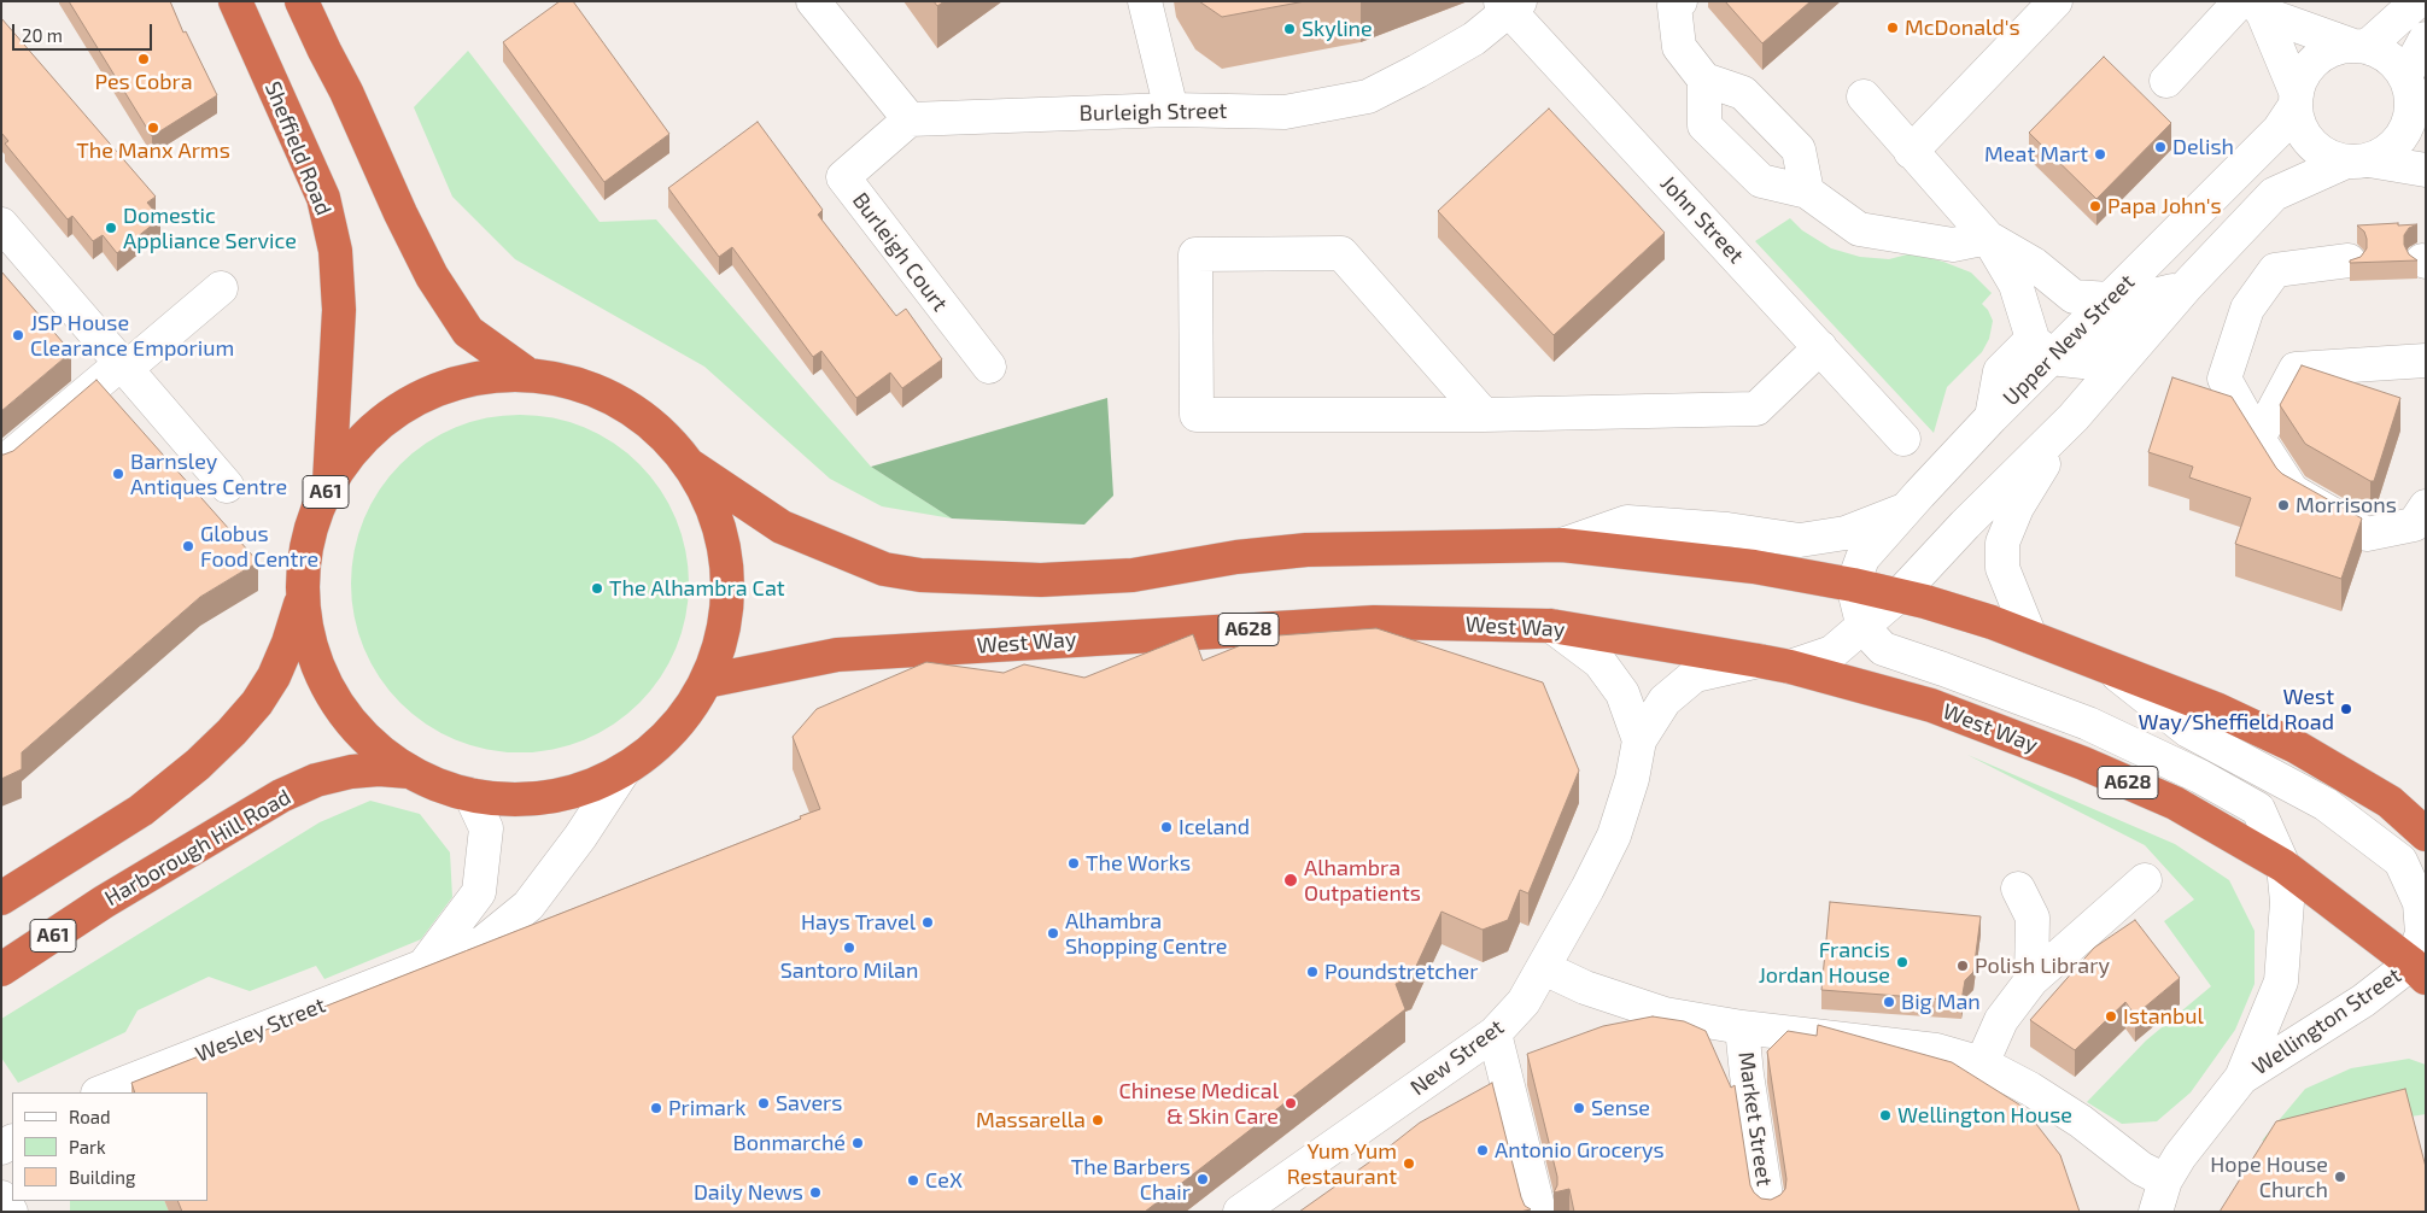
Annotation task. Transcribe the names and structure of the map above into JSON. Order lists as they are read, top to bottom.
{
  "streets": {
    "highway": [
      "Sheffield Road",
      "A61",
      "West Way",
      "A628",
      "Harborough Hill Road"
    ],
    "street": [
      "Burleigh Street",
      "John Street",
      "Burleigh Court",
      "Upper New Street",
      "Wellington Street",
      "Wesley Street",
      "New Street",
      "Market Street"
    ]
  },
  "crossings": [
    ["Burleigh Street", "John Street"],
    ["Burleigh Street", "Burleigh Court"],
    ["Sheffield Road", "A61"],
    ["A61", "West Way"],
    ["A61", "Harborough Hill Road"],
    ["A61", "Wesley Street"],
    ["West Way", "Wellington Street"],
    ["West Way", "New Street"]
  ],
  "places": [
    "McDonald's",
    "Skyline",
    "Pes Cobra",
    "The Manx Arms",
    "Delish",
    "Meat Mart",
    "Papa John's",
    "Domestic Appliance Service",
    "JSP House Clearance Emporium",
    "Barnsley Antiques Centre",
    "Morrisons",
    "Globus Food Centre",
    "The Alhambra Cat",
    "West Way/Sheffield Road",
    "Iceland",
    "The Works",
    "Alhambra Outpatients",
    "Hays Travel",
    "Alhambra Shopping Centre",
    "Santoro Milan",
    "Francis Jordan House",
    "Polish Library",
    "Poundstretcher",
    "Big Man",
    "Istanbul",
    "Savers",
    "Chinese Medical & Skin Care",
    "Primark",
    "Sense",
    "Wellington House",
    "Massarella",
    "Bonmarché",
    "Antonio Grocerys",
    "Yum Yum Restaurant",
    "Hope House Church",
    "The Barbers Chair",
    "CeX",
    "Daily News"
  ],
  "legend": ["Road", "Park", "Building"],
  "scale_bar": "20 m"
}
